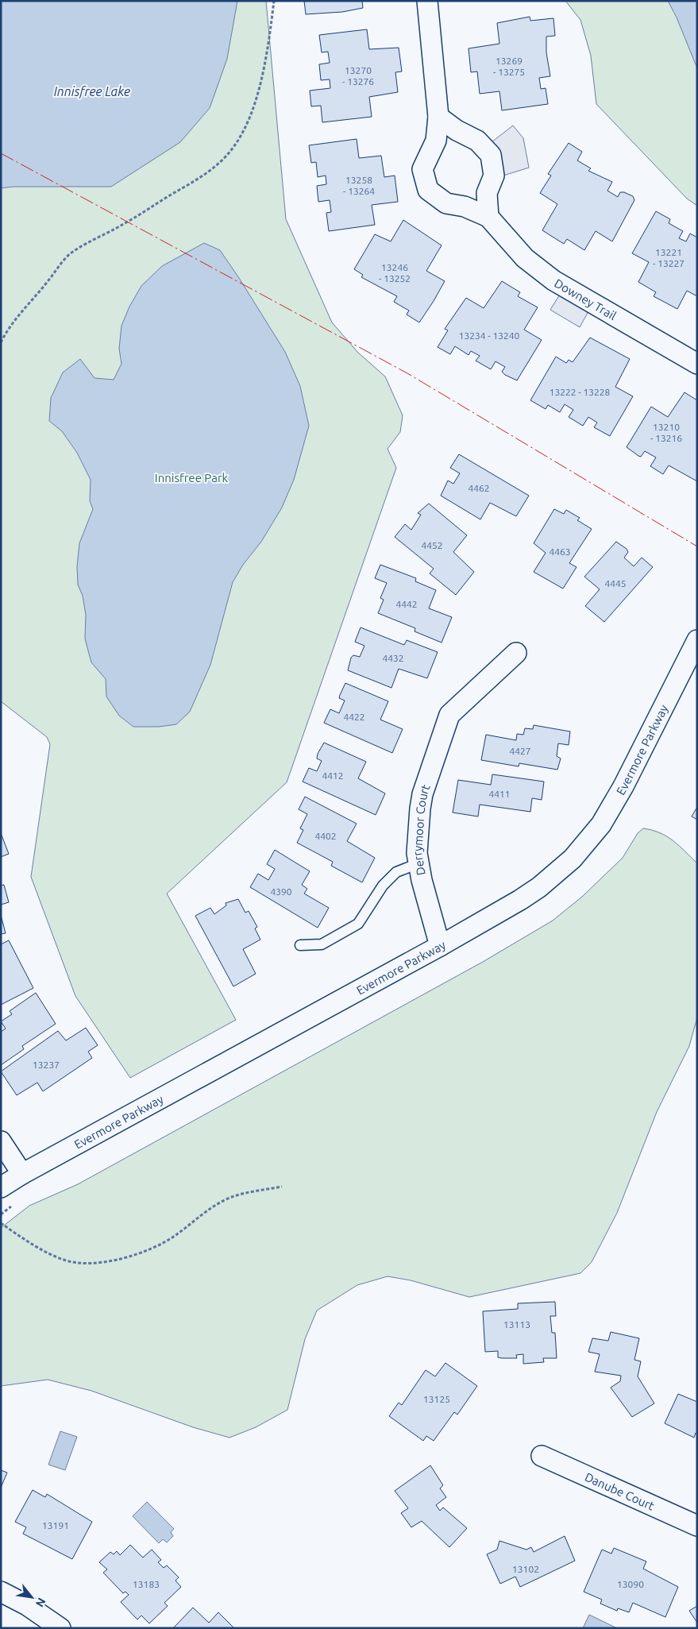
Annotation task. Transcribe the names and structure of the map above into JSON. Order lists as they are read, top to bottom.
{
  "streets": {
    "street": [
      "Downey Trail",
      "Evermore Parkway",
      "Derrymoor Court",
      "Danube Court"
    ]
  },
  "crossings": [
    ["Evermore Parkway", "Derrymoor Court"]
  ],
  "water": ["Innisfree Lake"],
  "parks": ["Innisfree Park"],
  "house_numbers": [
    "13269 - 13275",
    "13270 - 13276",
    "13258 - 13264",
    "13221 - 13227",
    "13246 - 13252",
    "13234 - 13240",
    "13222 - 13228",
    "13210 - 13216",
    "4462",
    "4452",
    "4463",
    "4445",
    "4442",
    "4432",
    "4422",
    "4427",
    "4412",
    "4411",
    "4402",
    "4390",
    "13237",
    "13113",
    "13125",
    "13191",
    "13102",
    "13183",
    "13090"
  ],
  "north": "bottom right"
}
